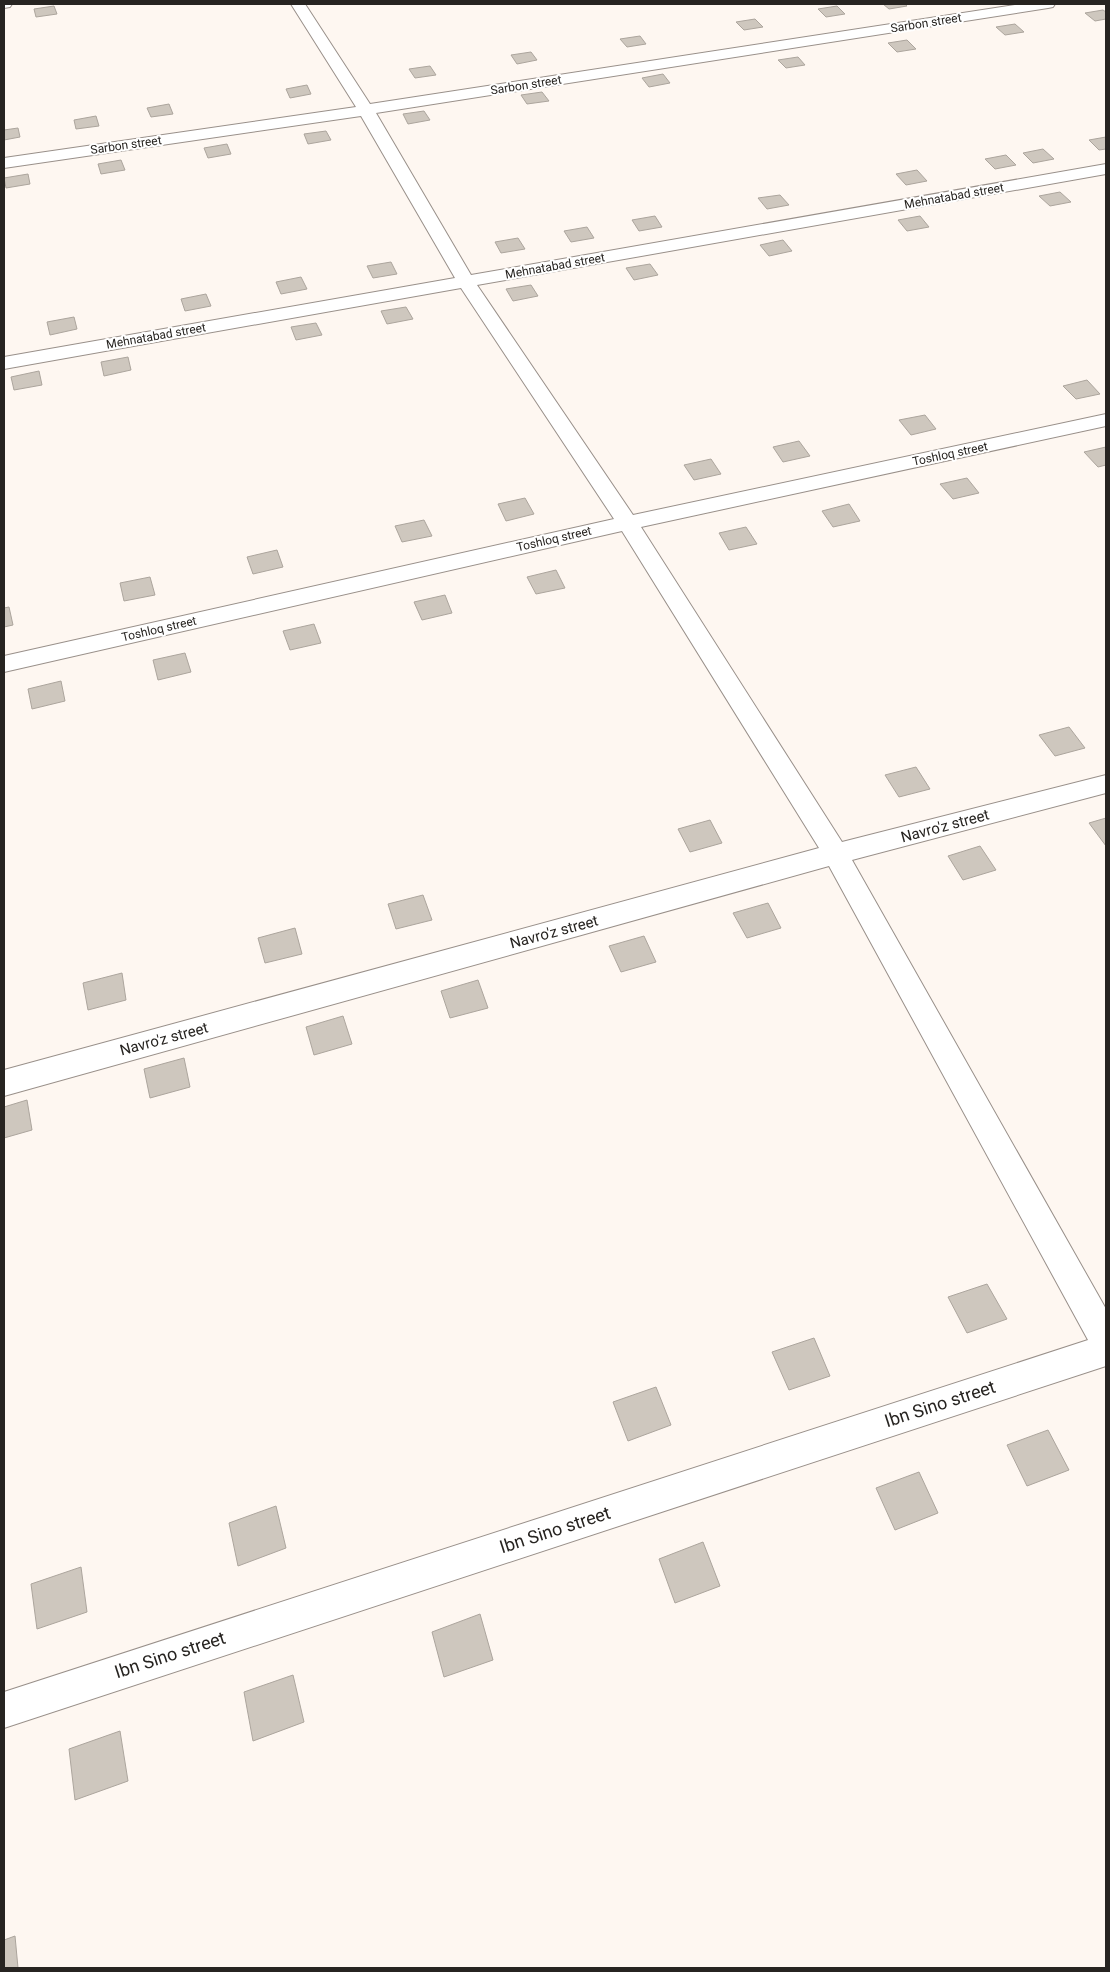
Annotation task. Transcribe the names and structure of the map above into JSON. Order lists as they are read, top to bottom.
{
  "streets": {
    "street": [
      "Sarbon street",
      "Mehnatаbаd street",
      "Toshloq street",
      "Navro'z street",
      "Ibn Sino street"
    ]
  }
}
